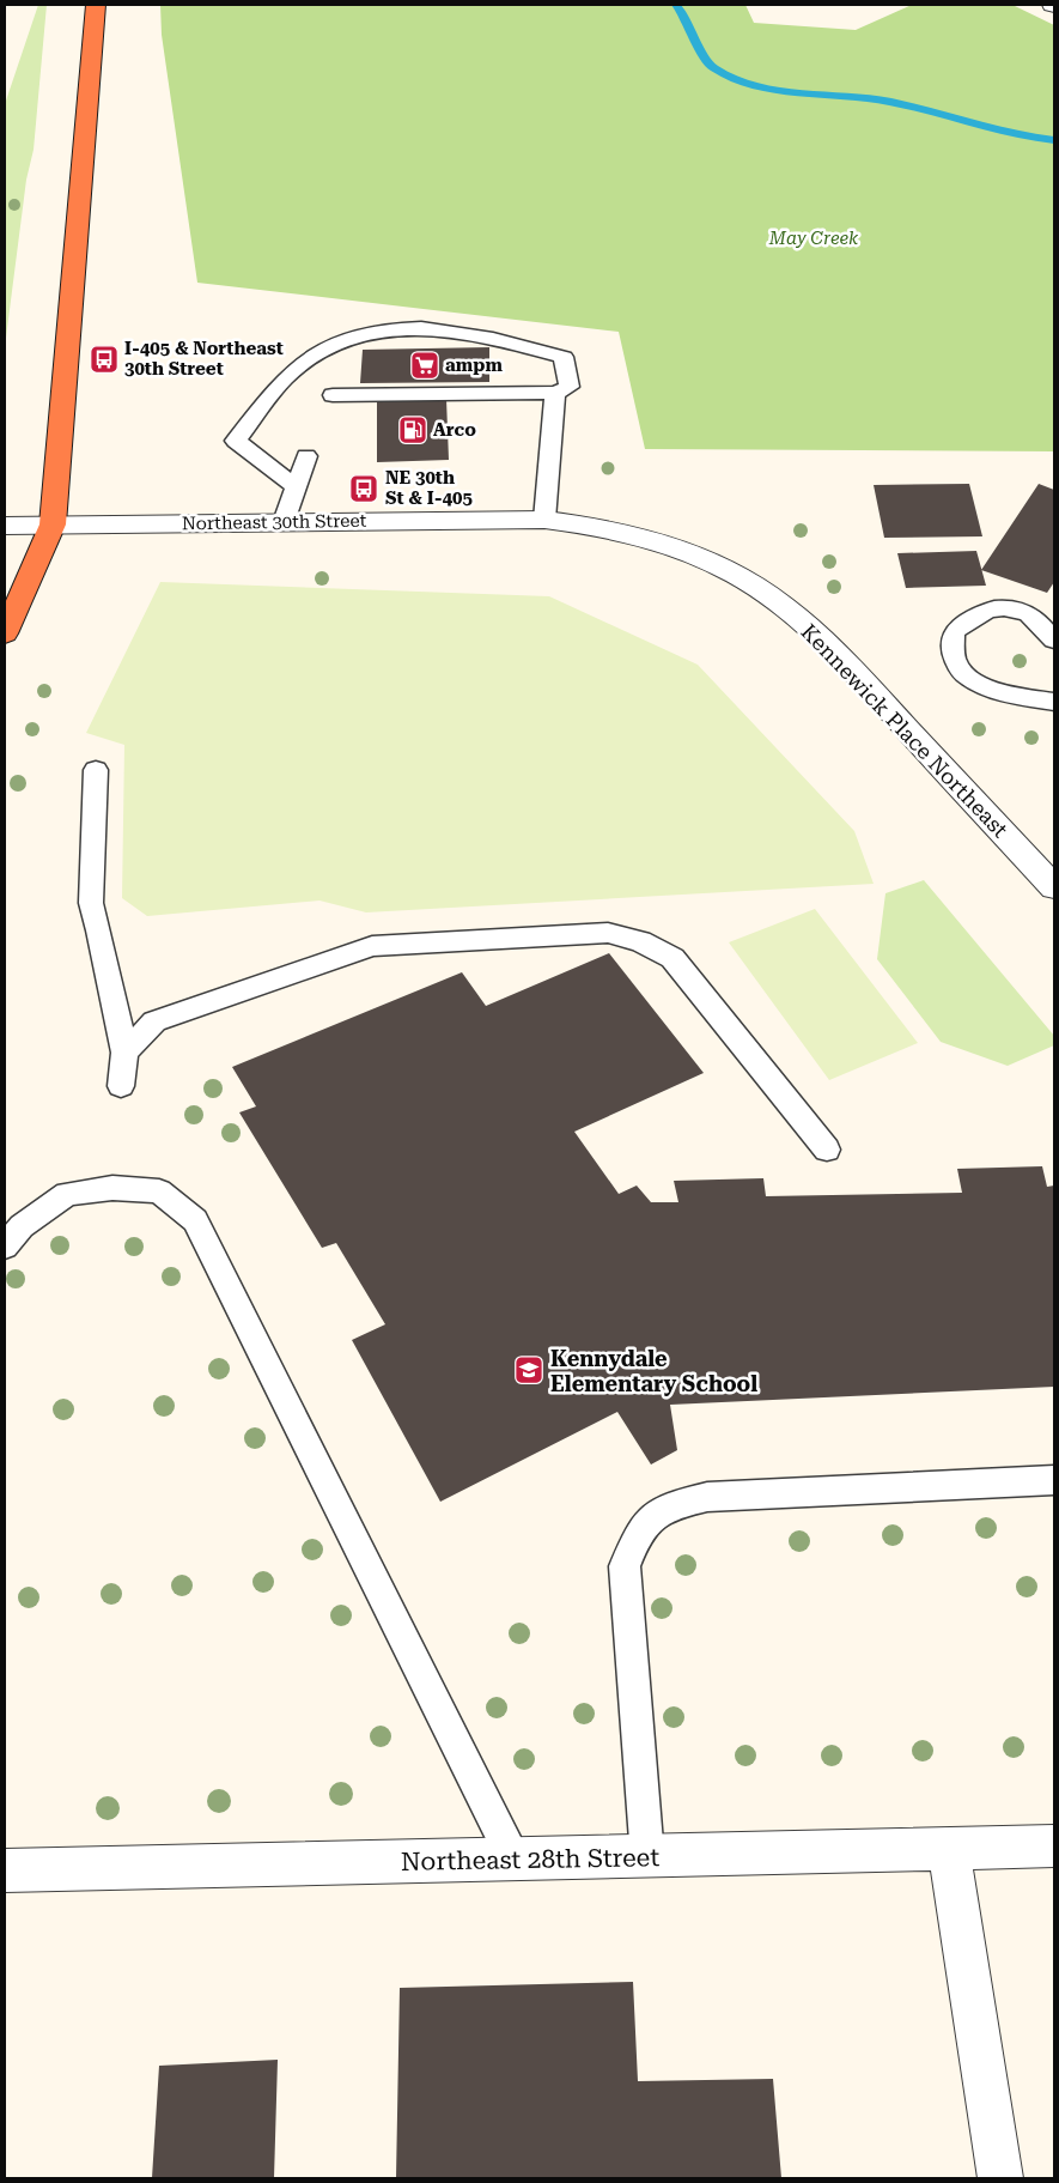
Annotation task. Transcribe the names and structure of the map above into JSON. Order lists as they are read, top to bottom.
{
  "streets": {
    "street": ["Northeast 30th Street", "Kennewick Place Northeast", "Northeast 28th Street"]
  },
  "crossings": [
    ["Northeast 30th Street", "Kennewick Place Northeast"]
  ],
  "parks": ["May Creek"],
  "places": {
    "bus stop": ["I-405 & Northeast 30th Street", "NE 30th St & I-405"],
    "supermarket": ["ampm"],
    "fuel station": ["Arco"],
    "school or university": ["Kennydale Elementary School"]
  }
}
